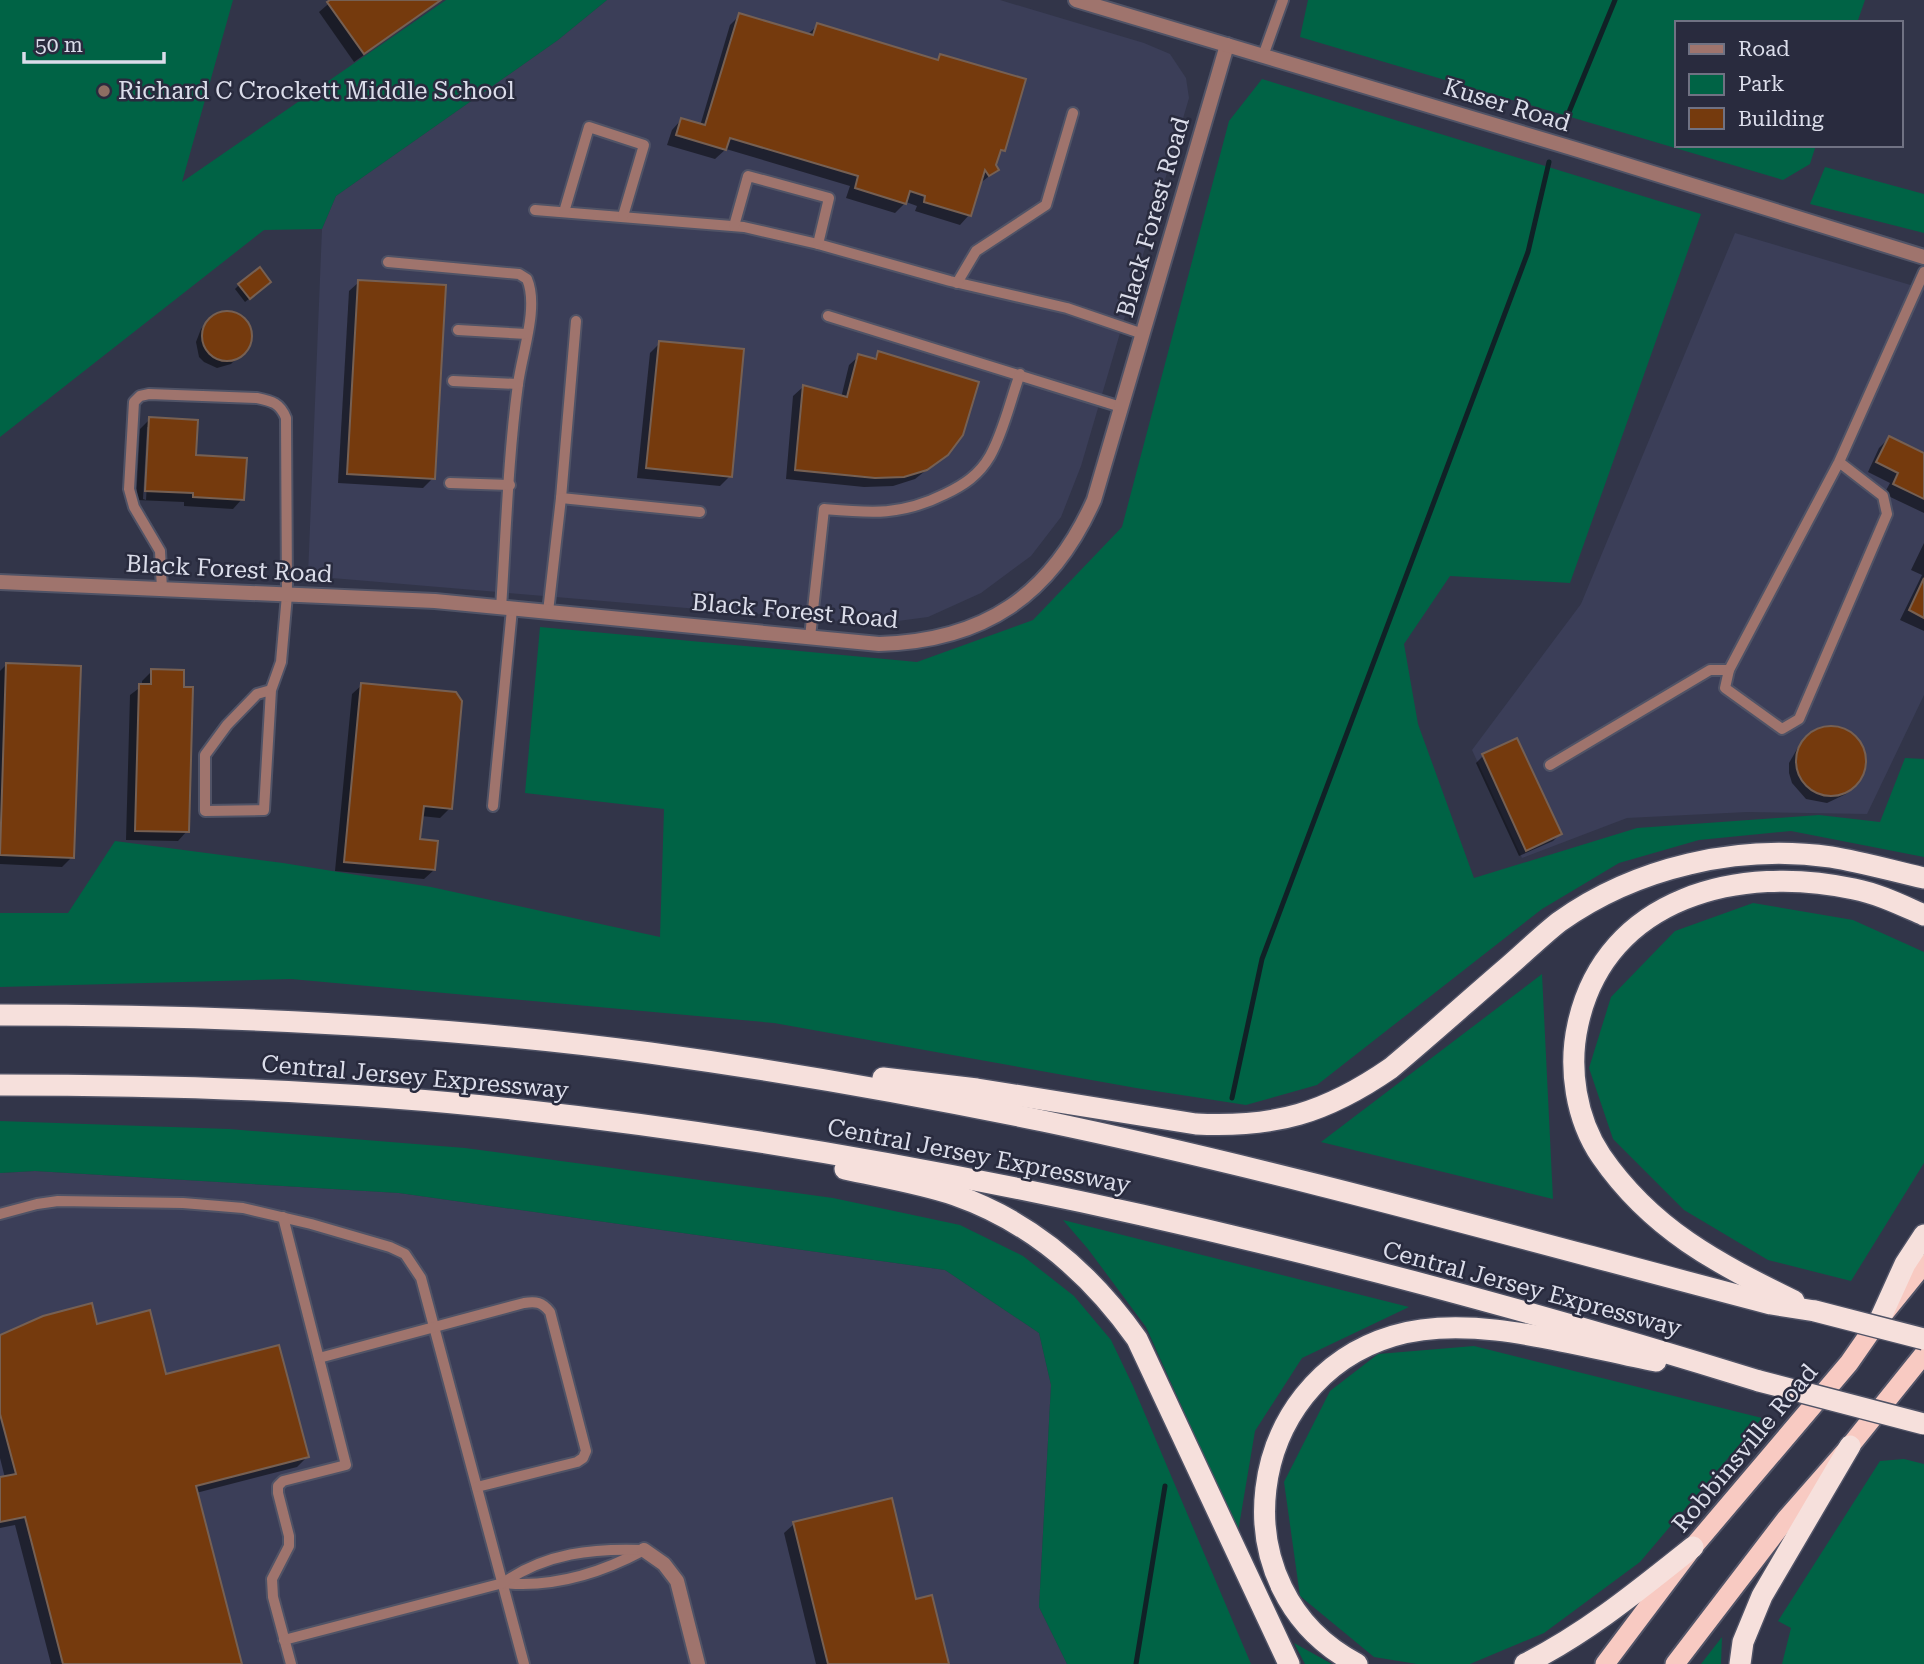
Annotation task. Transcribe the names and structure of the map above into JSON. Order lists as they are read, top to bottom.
{
  "streets": {
    "highway": ["Central Jersey Expressway", "Robbinsville Road"],
    "street": ["Kuser Road", "Black Forest Road"]
  },
  "crossings": [
    ["Kuser Road", "Black Forest Road"]
  ],
  "places": ["Richard C Crockett Middle School"],
  "legend": ["Road", "Park", "Building"],
  "scale_bar": "50 m"
}
